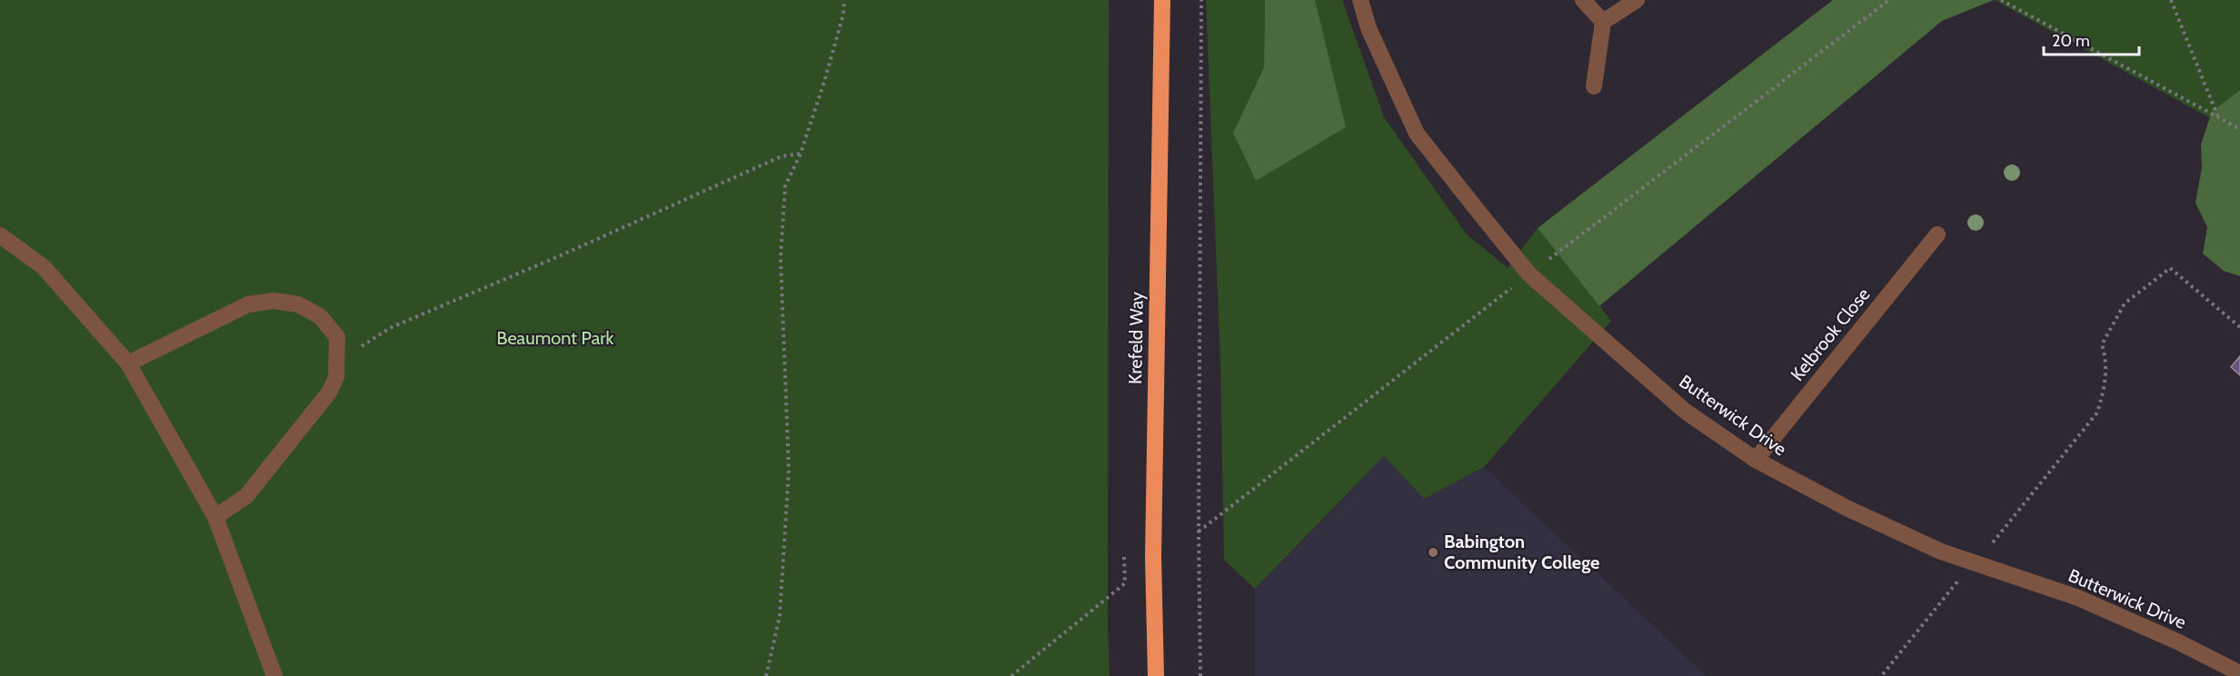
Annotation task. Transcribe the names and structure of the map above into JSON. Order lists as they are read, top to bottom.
{
  "streets": {
    "highway": ["Krefeld Way"],
    "street": ["Kelbrook Close", "Butterwick Drive"]
  },
  "crossings": [
    ["Kelbrook Close", "Butterwick Drive"]
  ],
  "parks": ["Beaumont Park"],
  "places": ["Babington Community College"],
  "scale_bar": "20 m"
}
